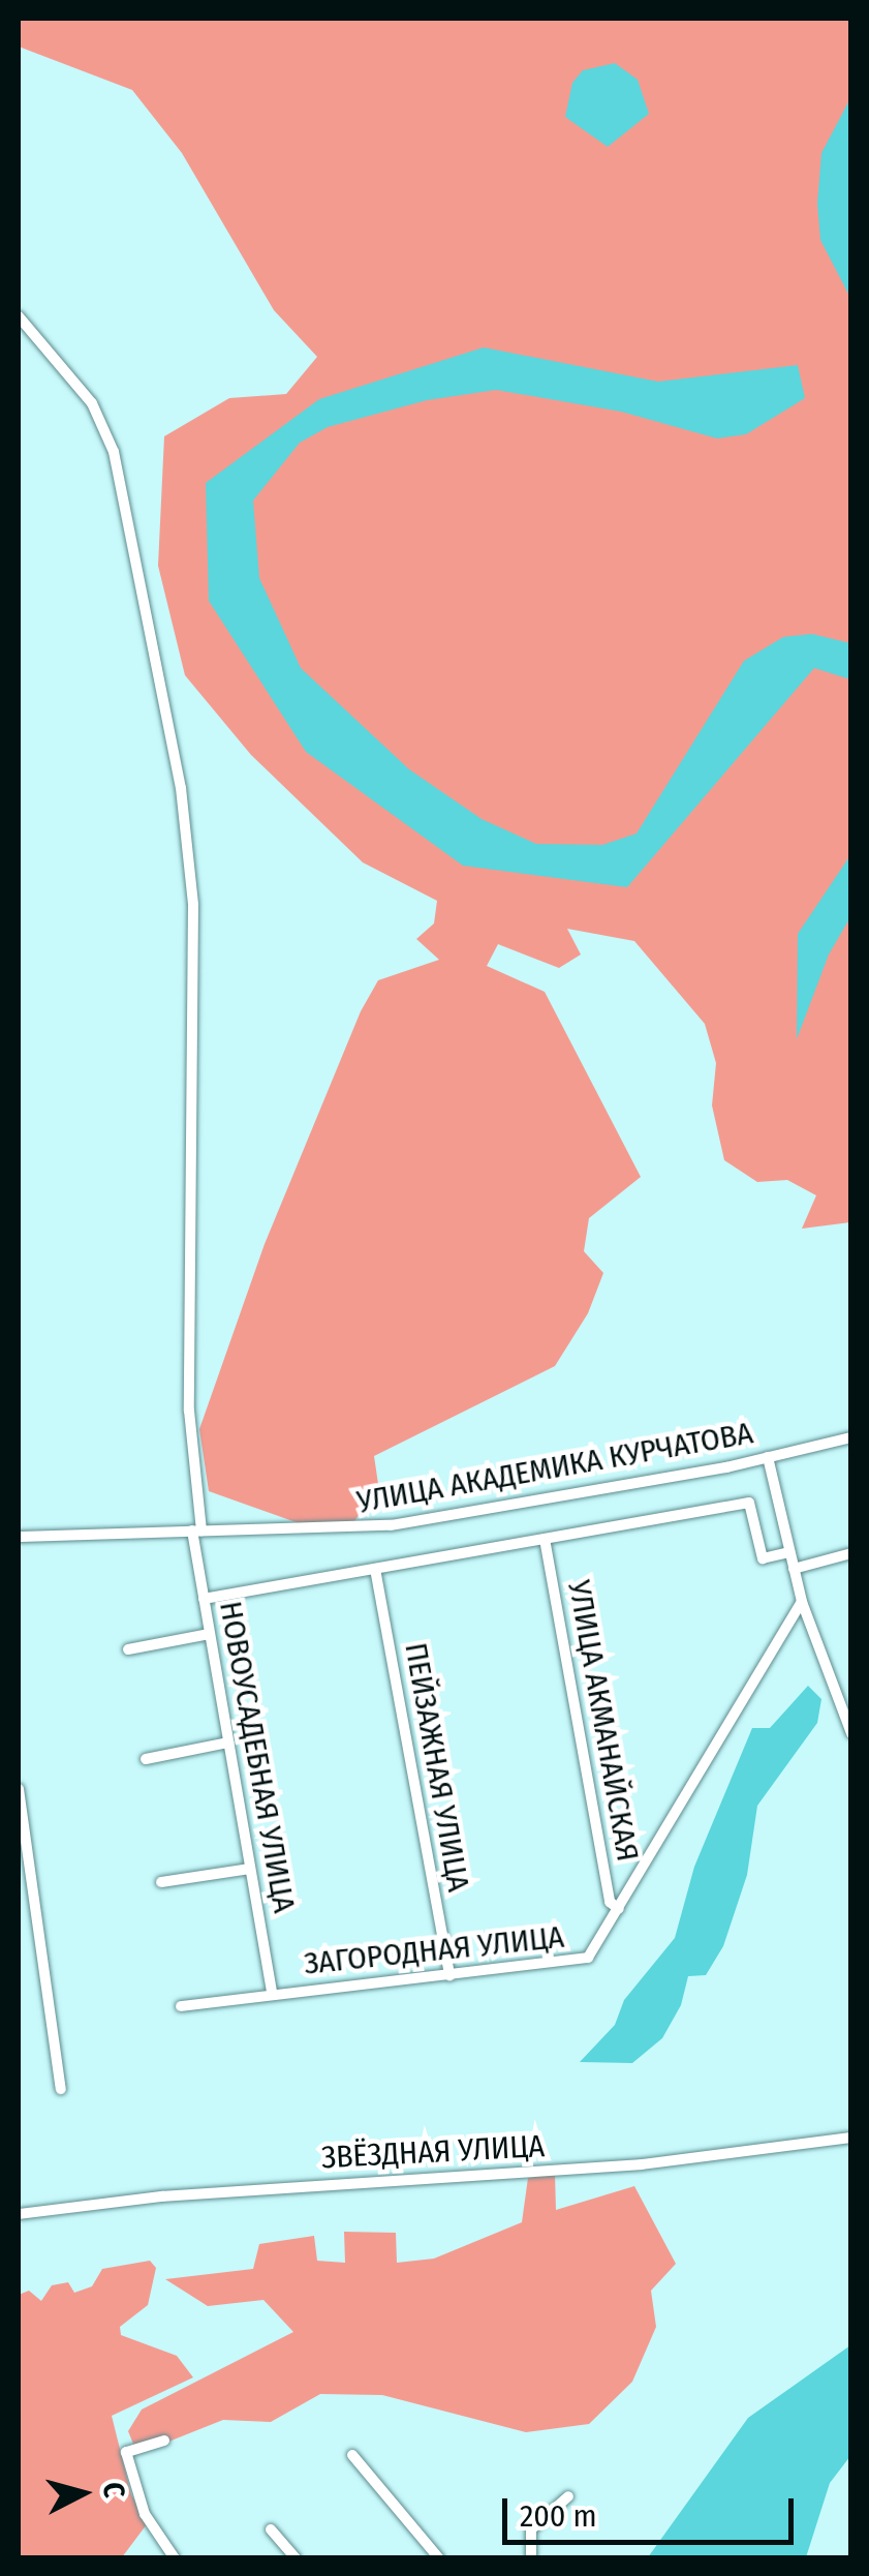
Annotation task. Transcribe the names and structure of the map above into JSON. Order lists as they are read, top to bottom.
{
  "streets": {
    "street": [
      "УЛИЦА АКАДЕМИКА КУРЧАТОВА",
      "УЛИЦА АКМАНАЙСКАЯ",
      "НОВОУСАДЕБНАЯ УЛИЦА",
      "ПЕЙЗАЖНАЯ УЛИЦА",
      "ЗАГОРОДНАЯ УЛИЦА",
      "ЗВЁЗДНАЯ УЛИЦА"
    ]
  },
  "crossings": [
    ["УЛИЦА АКАДЕМИКА КУРЧАТОВА", "НОВОУСАДЕБНАЯ УЛИЦА"],
    ["УЛИЦА АКМАНАЙСКАЯ", "ЗАГОРОДНАЯ УЛИЦА"],
    ["НОВОУСАДЕБНАЯ УЛИЦА", "ЗАГОРОДНАЯ УЛИЦА"],
    ["ПЕЙЗАЖНАЯ УЛИЦА", "ЗАГОРОДНАЯ УЛИЦА"]
  ],
  "scale_bar": "200 m",
  "north": "right"
}
